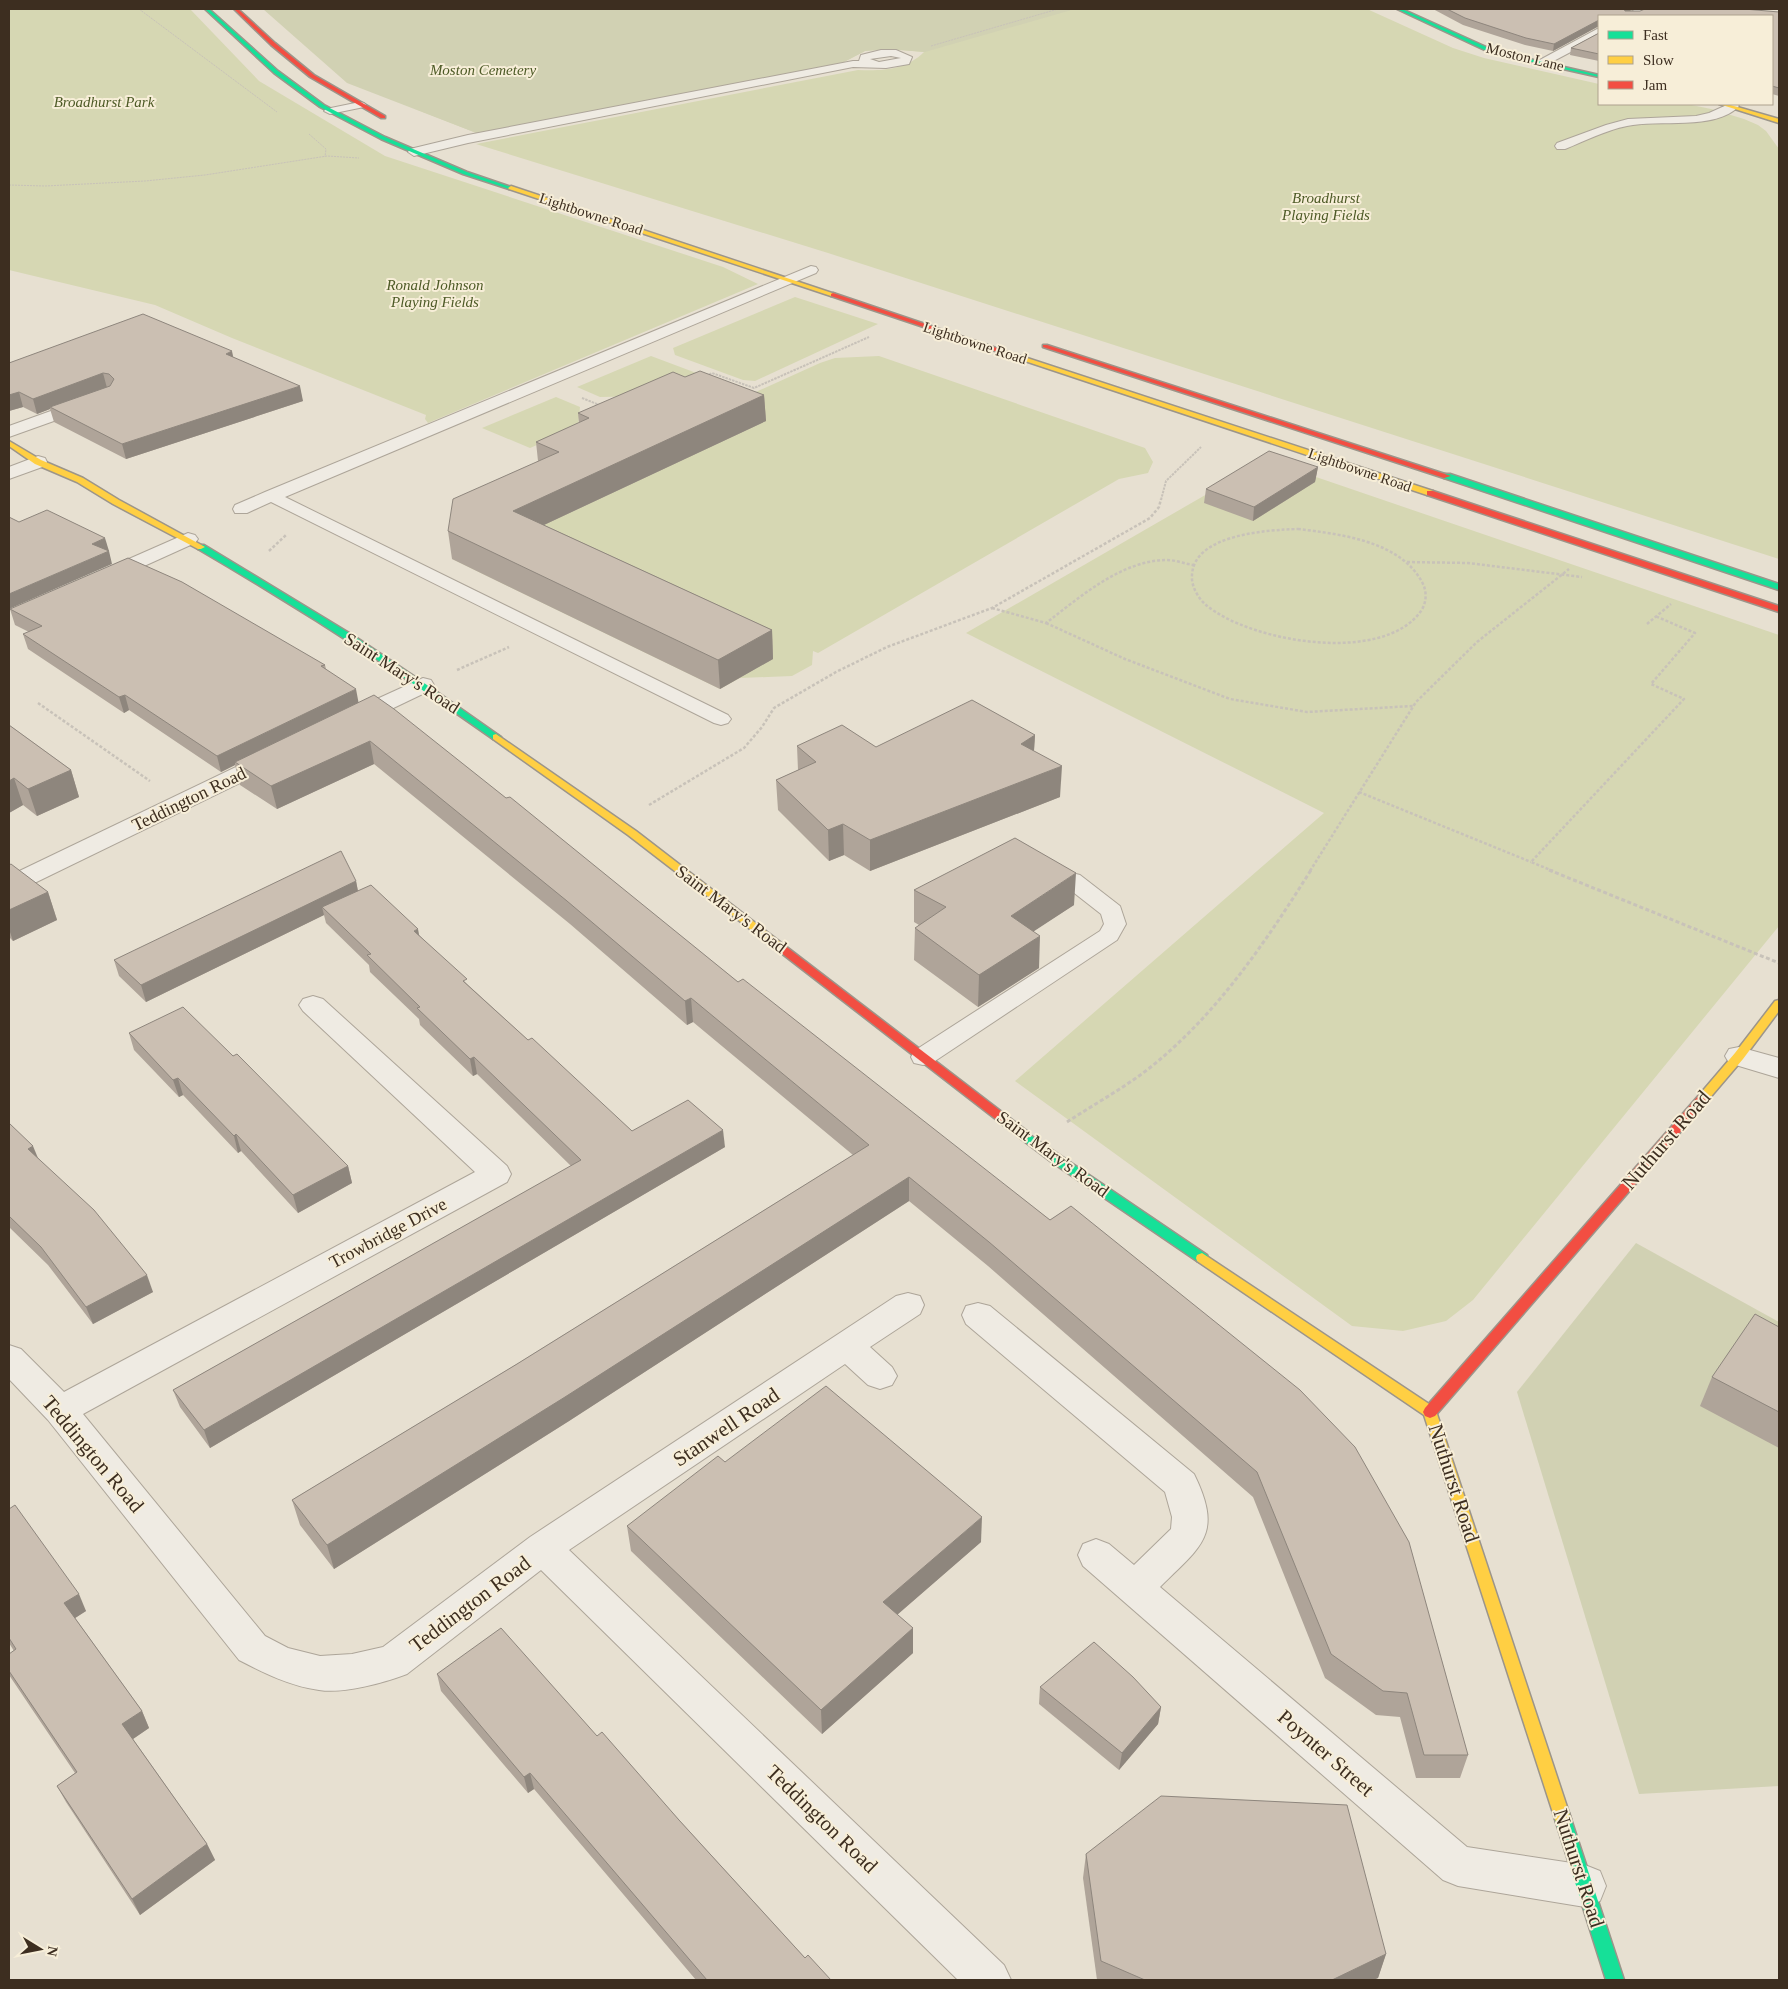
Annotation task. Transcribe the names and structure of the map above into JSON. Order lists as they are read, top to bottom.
{
  "streets": {
    "main road": [
      "Moston Lane",
      "Lightbowne Road",
      "Saint Mary's Road",
      "Nuthurst Road"
    ],
    "street": [
      "Teddington Road",
      "Trowbridge Drive",
      "Stanwell Road",
      "Poynter Street"
    ]
  },
  "crossings": [
    ["Saint Mary's Road", "Nuthurst Road"],
    ["Teddington Road", "Trowbridge Drive"],
    ["Teddington Road", "Stanwell Road"],
    ["Nuthurst Road", "Poynter Street"]
  ],
  "parks": [
    "Moston Cemetery",
    "Broadhurst Park",
    "Broadhurst Playing Fields",
    "Ronald Johnson Playing Fields"
  ],
  "legend": ["Fast", "Slow", "Jam"],
  "north": "right"
}
